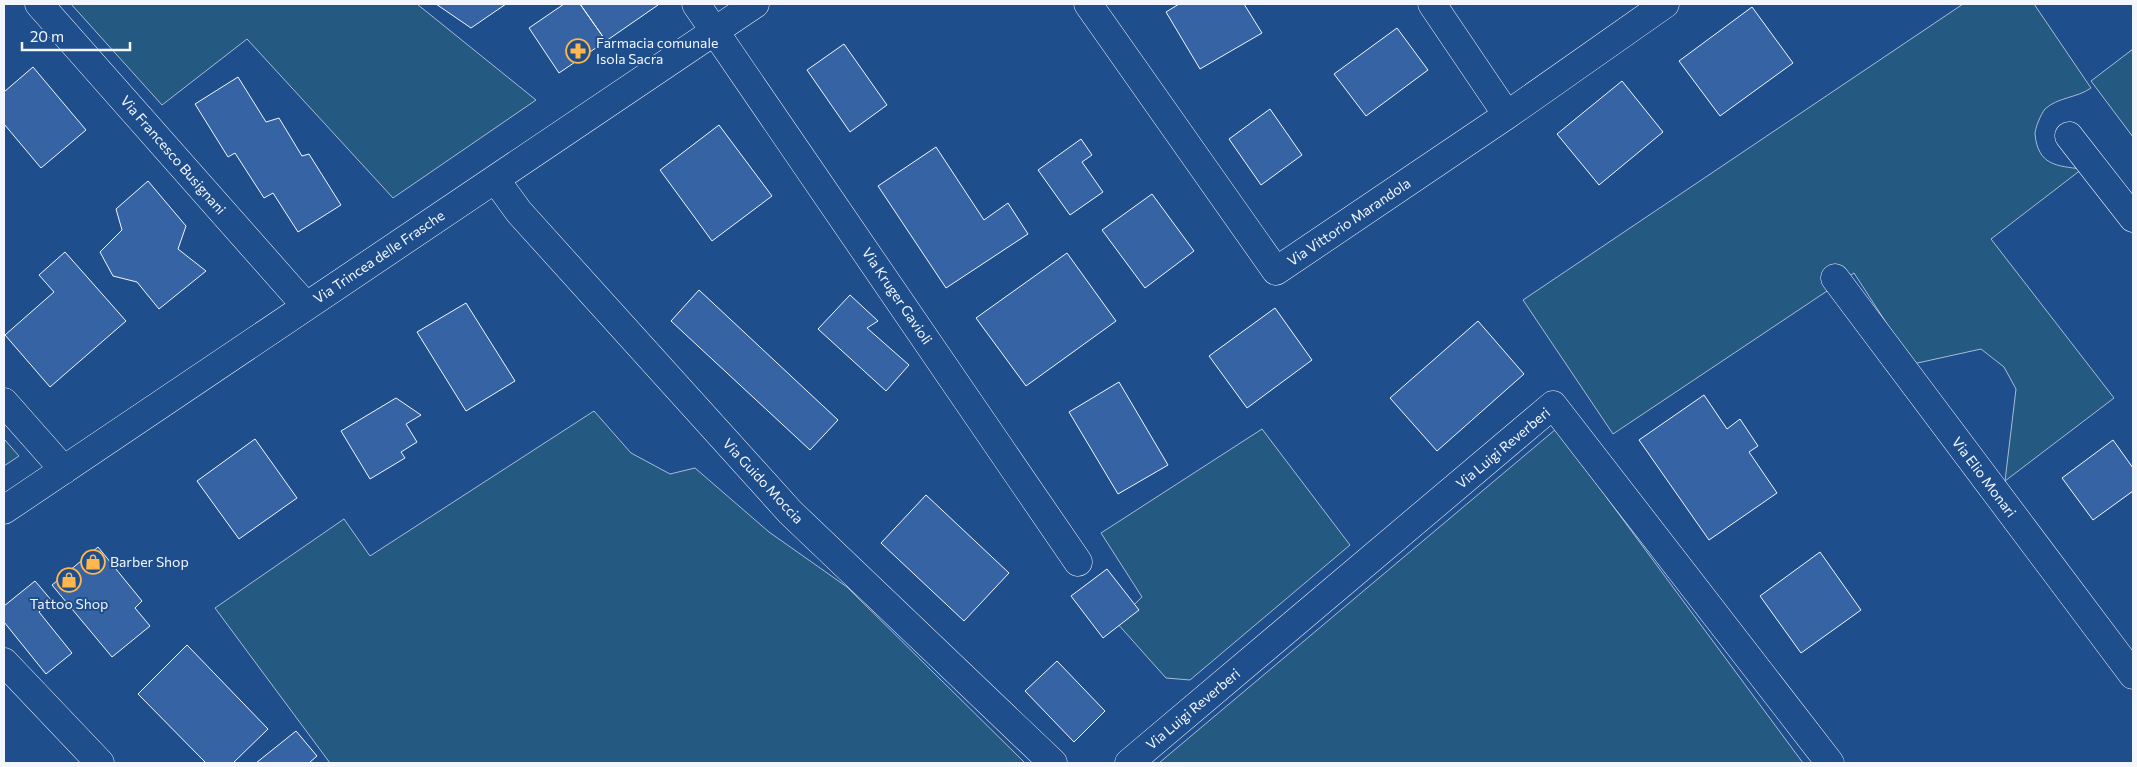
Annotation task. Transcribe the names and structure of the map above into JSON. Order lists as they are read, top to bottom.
{
  "streets": {
    "street": [
      "Via Francesco Busignani",
      "Via Vittorio Marandola",
      "Via Trincea delle Frasche",
      "Via Kruger Gavioli",
      "Via Luigi Reverberi",
      "Via Elio Monari",
      "Via Guido Moccia"
    ]
  },
  "crossings": [
    ["Via Francesco Busignani", "Via Trincea delle Frasche"],
    ["Via Trincea delle Frasche", "Via Kruger Gavioli"],
    ["Via Trincea delle Frasche", "Via Guido Moccia"]
  ],
  "places": {
    "pharmacy": ["Farmacia comunale Isola Sacra"],
    "shop": ["Barber Shop", "Tattoo Shop"]
  },
  "scale_bar": "20 m"
}
